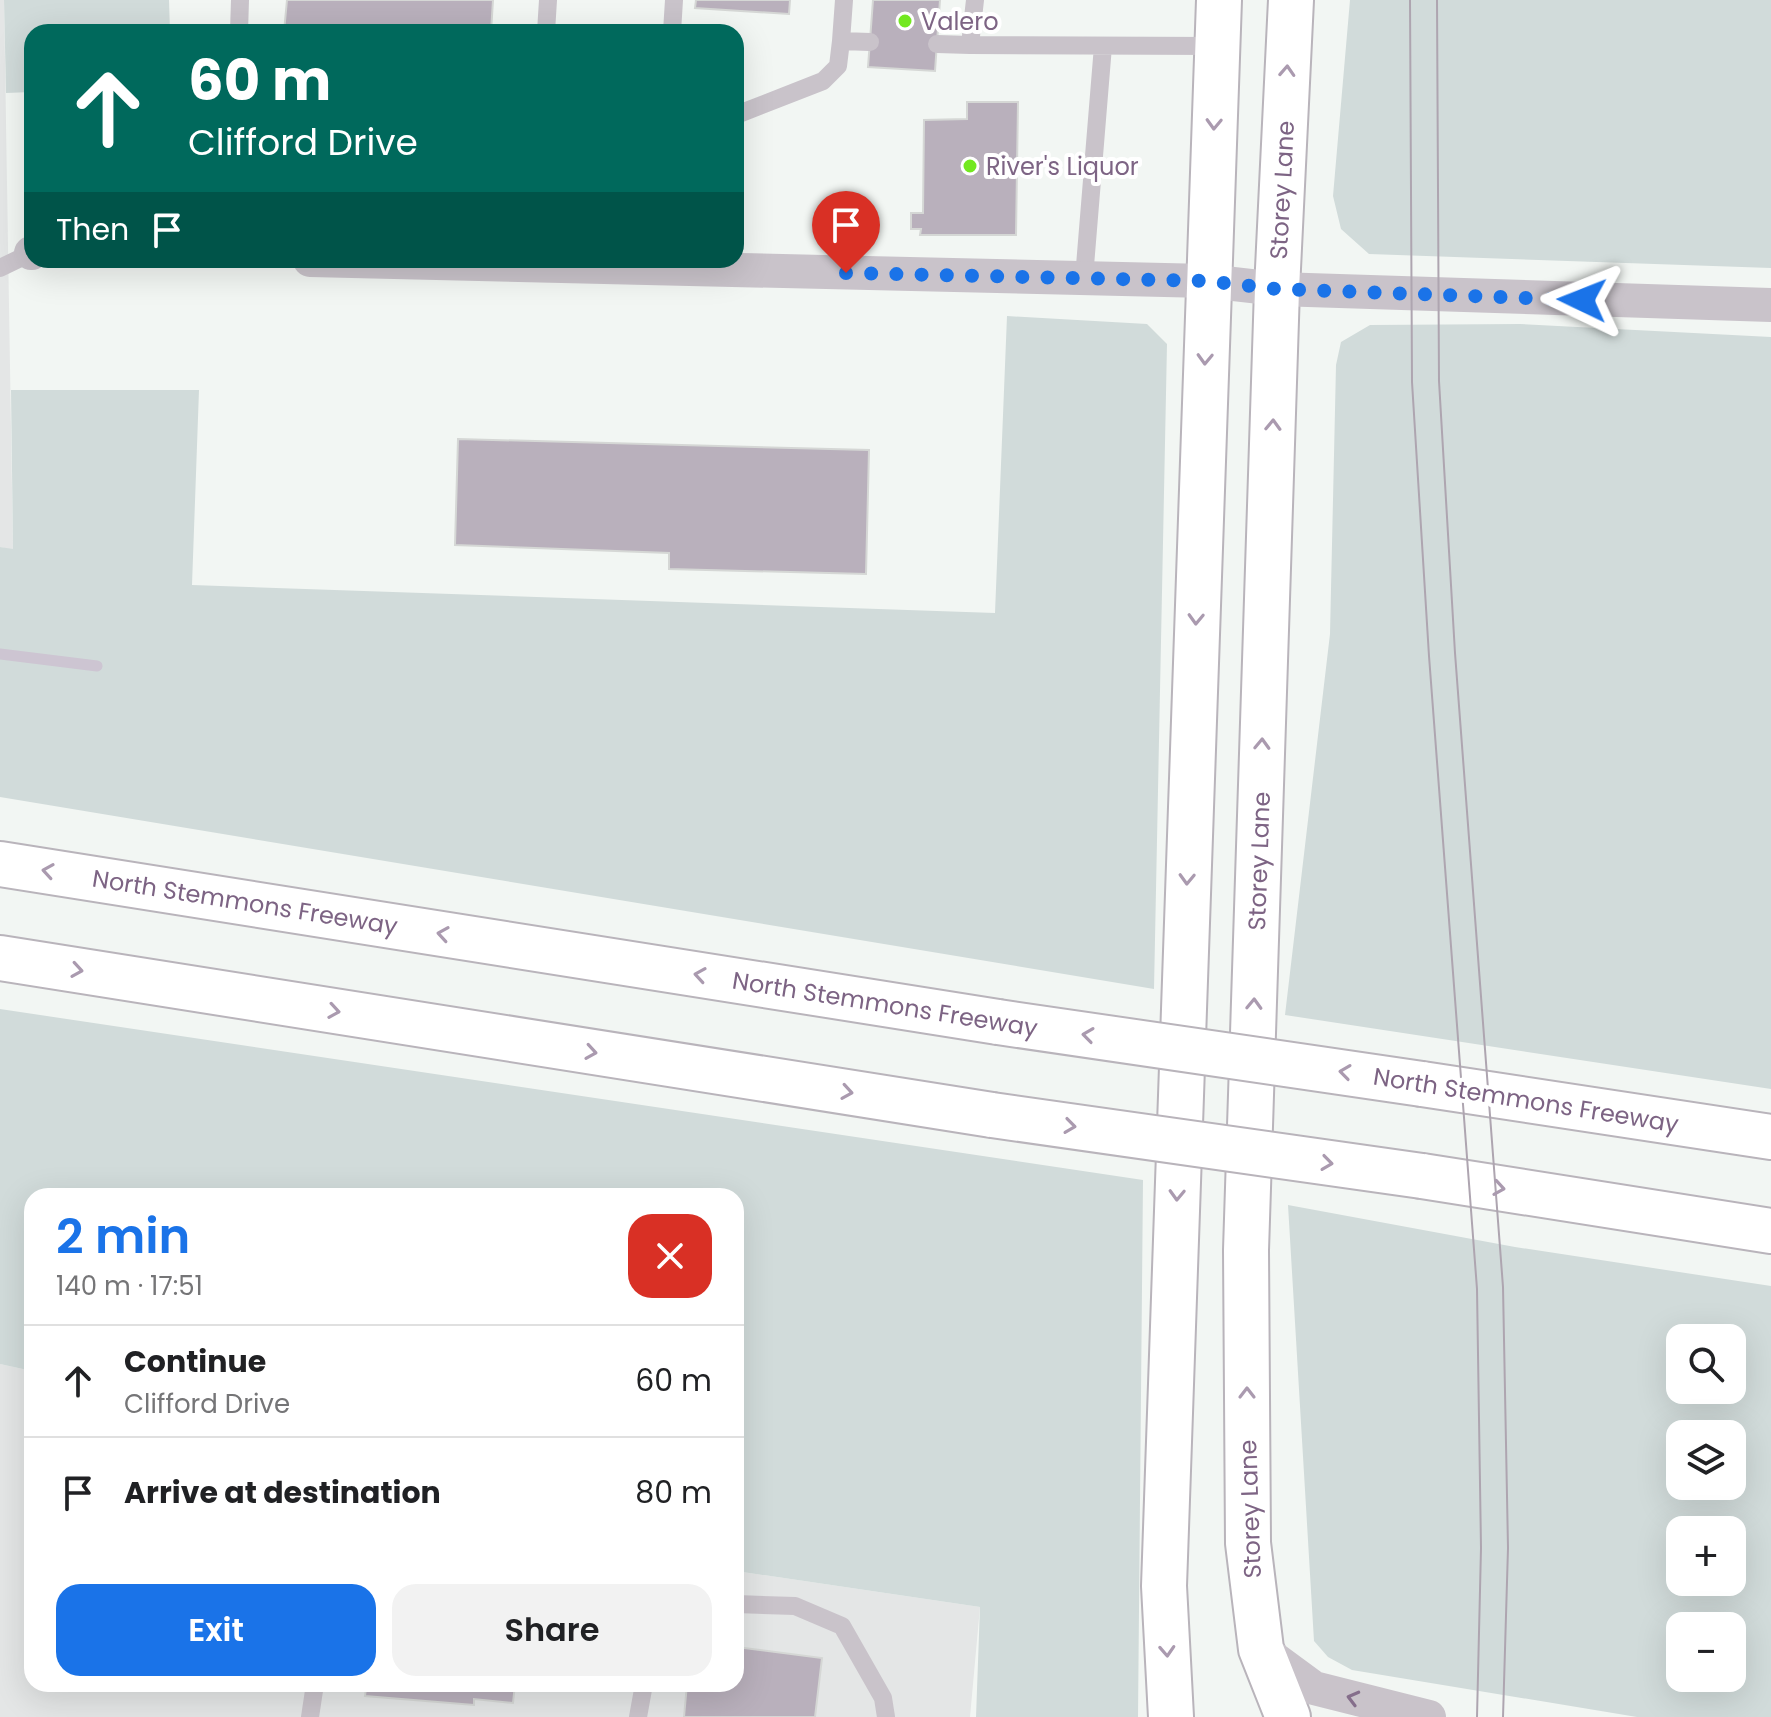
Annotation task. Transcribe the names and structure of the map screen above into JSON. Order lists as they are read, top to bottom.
{
  "streets": {
    "highway": ["Storey Lane", "North Stemmons Freeway"]
  },
  "places": ["Valero", "River's Liquor"],
  "page": {
    "turn": ["60 m", "Clifford Drive"],
    "then": "Then",
    "heading": ["2 min", "140 m · 17:51"],
    "map_buttons": ["+", "−"],
    "list": [
      {
        "name": "Continue",
        "note": "Clifford Drive",
        "value": "60 m"
      },
      {
        "name": "Arrive at destination",
        "value": "80 m"
      }
    ],
    "buttons": ["Exit", "Share"]
  }
}
